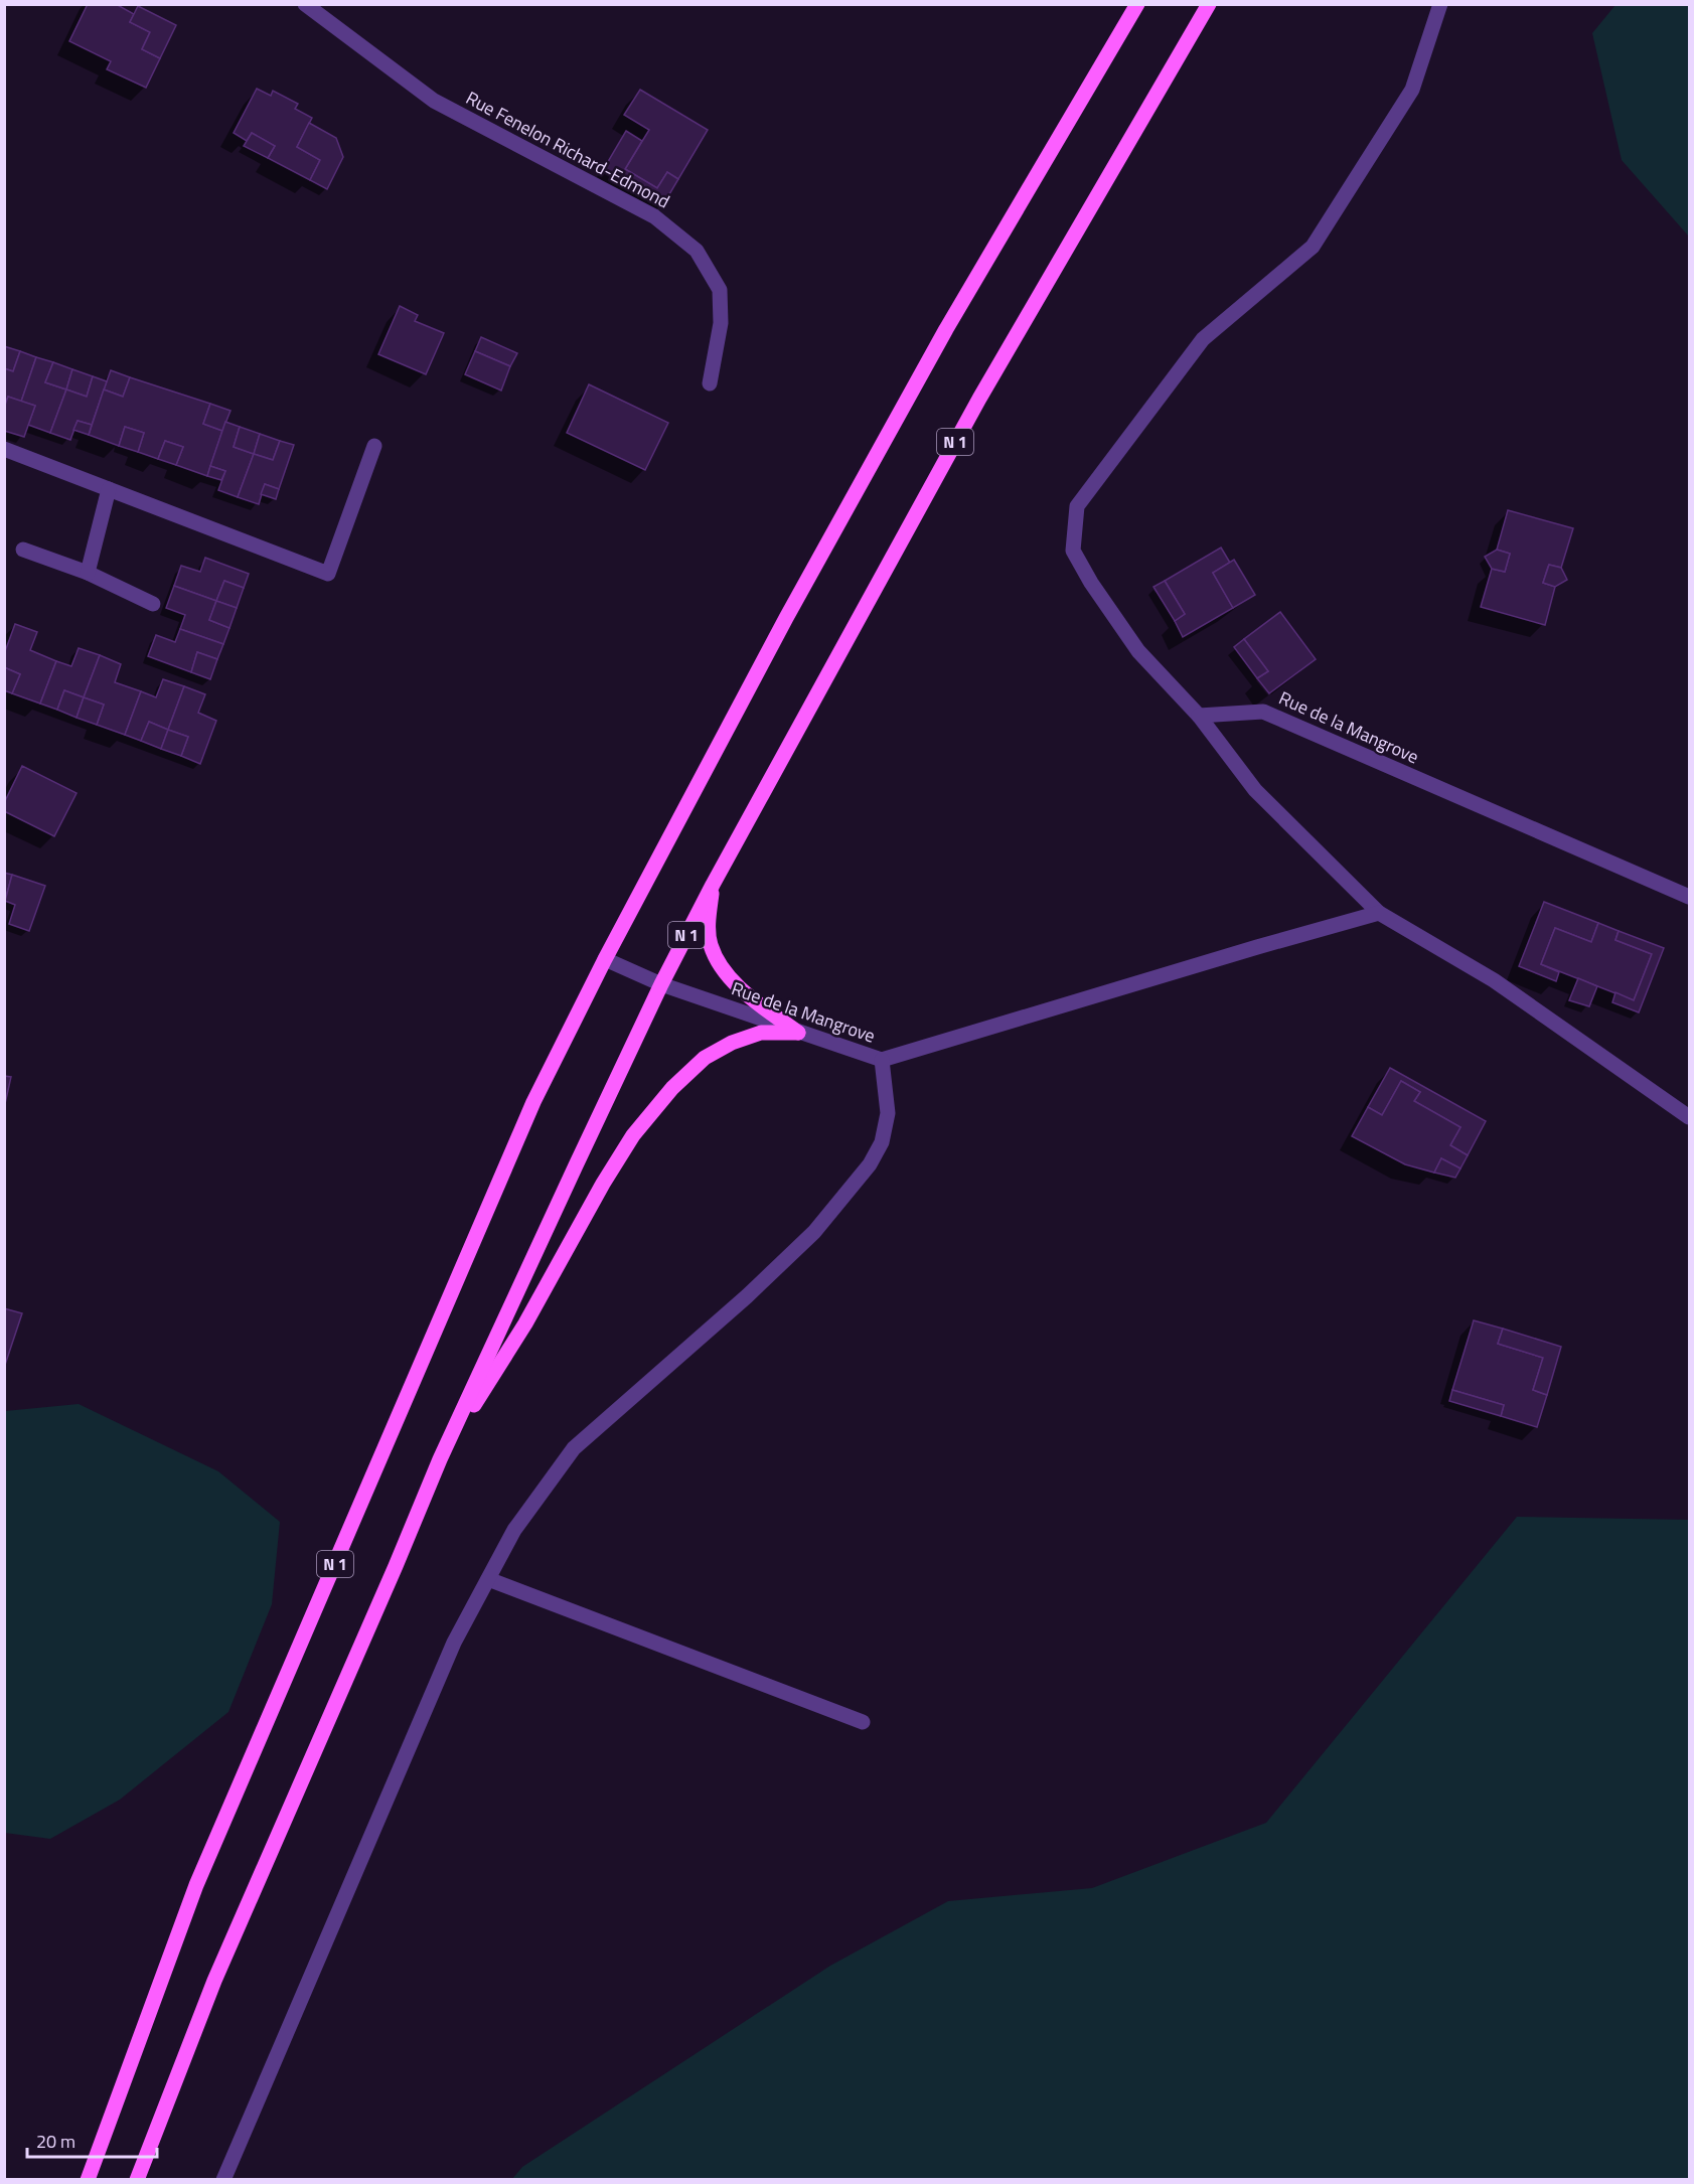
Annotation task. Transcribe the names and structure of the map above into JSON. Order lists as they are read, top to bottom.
{
  "streets": {
    "main road": ["N 1"],
    "street": ["Rue Fenelon Richard-Edmond", "Rue de la Mangrove"]
  },
  "crossings": [
    ["N 1", "Rue de la Mangrove"]
  ],
  "scale_bar": "20 m"
}
